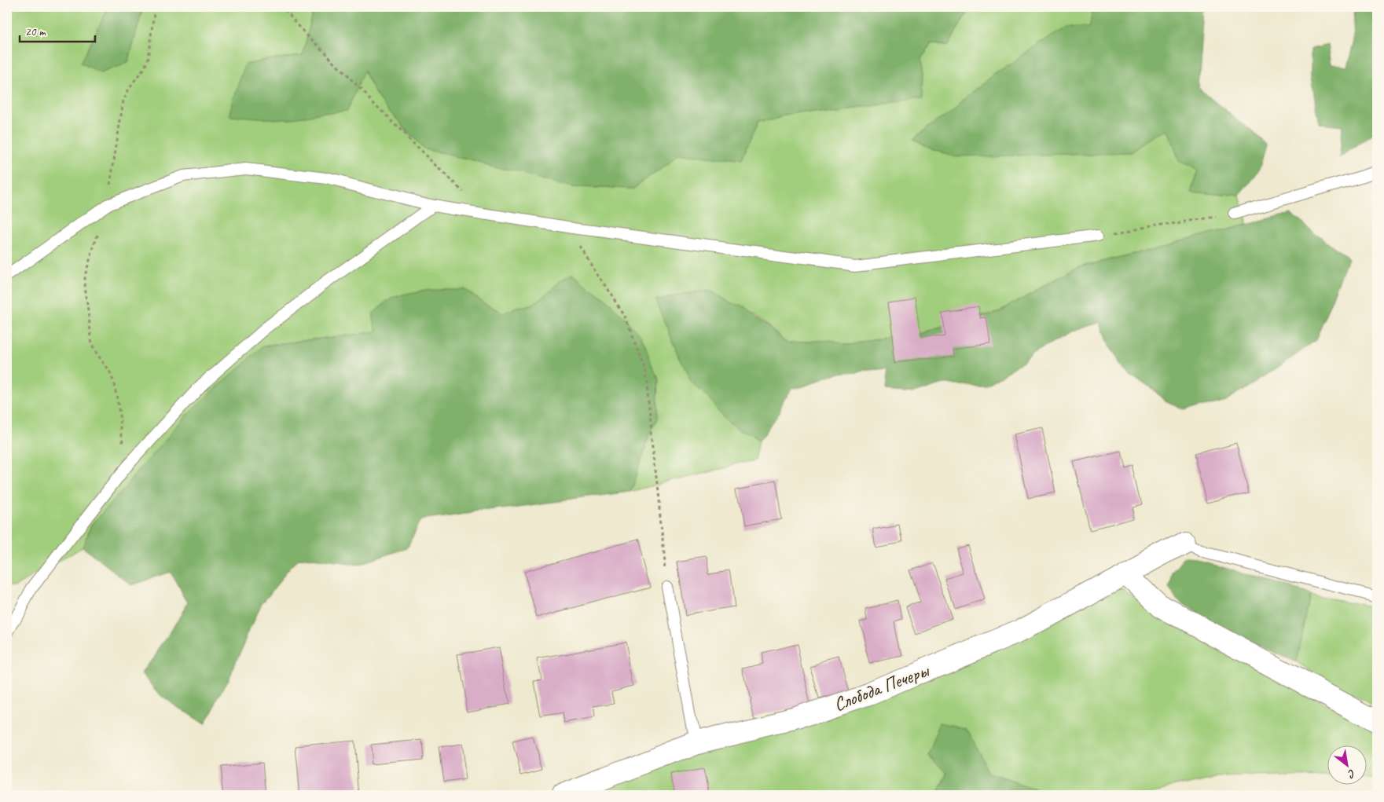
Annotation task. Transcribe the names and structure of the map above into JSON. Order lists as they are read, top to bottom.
{
  "streets": {
    "street": ["Слобода Печеры"]
  },
  "scale_bar": "20 m",
  "north": "bottom right"
}
